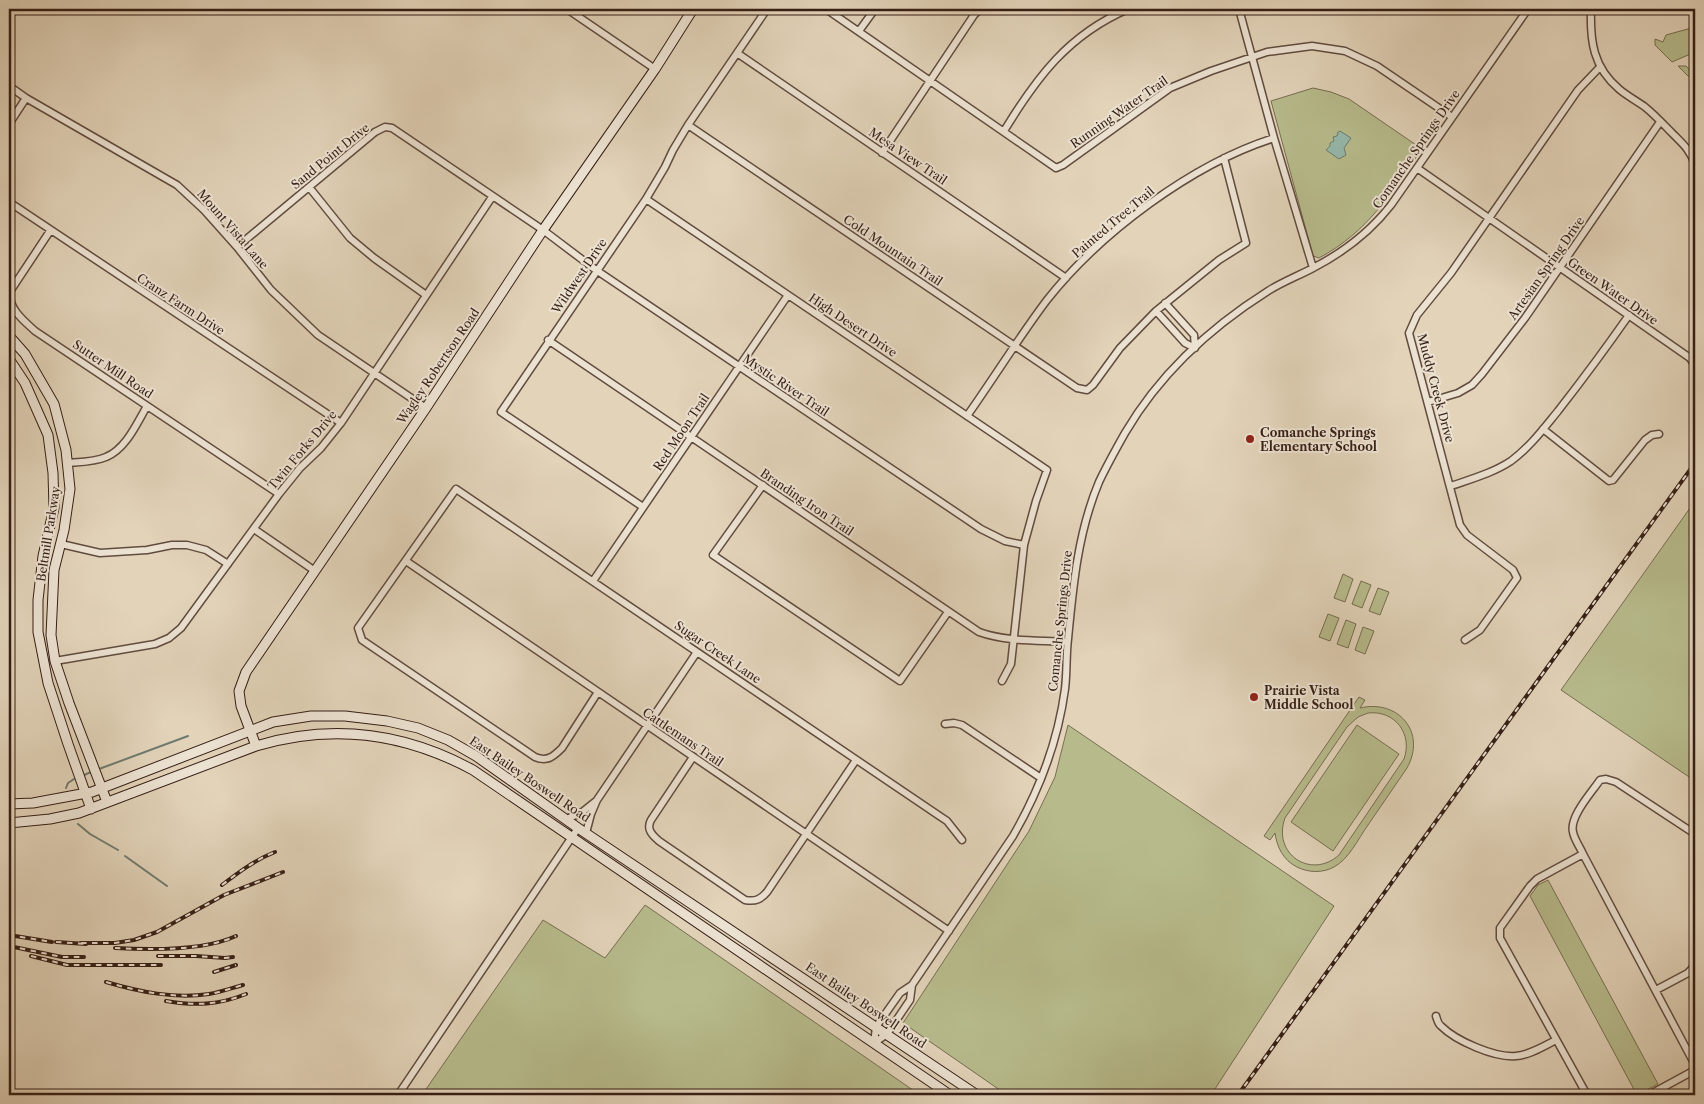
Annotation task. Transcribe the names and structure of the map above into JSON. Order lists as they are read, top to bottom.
{
  "streets": {
    "main road": ["Wagley Robertson Road", "Beltmill Parkway", "East Bailey Boswell Road"],
    "street": [
      "Running Water Trail",
      "Comanche Springs Drive",
      "Sand Point Drive",
      "Mesa View Trail",
      "Painted Tree Trail",
      "Mount Vista Lane",
      "Cold Mountain Trail",
      "Artesian Spring Drive",
      "Wildwest Drive",
      "Green Water Drive",
      "Cranz Farm Drive",
      "High Desert Drive",
      "Sutter Mill Road",
      "Mystic River Trail",
      "Muddy Creek Drive",
      "Red Moon Trail",
      "Twin Forks Drive",
      "Branding Iron Trail",
      "Sugar Creek Lane",
      "Cattlemans Trail"
    ]
  },
  "crossings": [
    ["Running Water Trail", "Comanche Springs Drive"],
    ["Comanche Springs Drive", "Green Water Drive"],
    ["Comanche Springs Drive", "Branding Iron Trail"],
    ["Comanche Springs Drive", "Cattlemans Trail"],
    ["Comanche Springs Drive", "East Bailey Boswell Road"],
    ["Sand Point Drive", "Mount Vista Lane"],
    ["Sand Point Drive", "Wagley Robertson Road"],
    ["Sand Point Drive", "Mystic River Trail"],
    ["Sand Point Drive", "Twin Forks Drive"],
    ["Mesa View Trail", "Painted Tree Trail"],
    ["Mesa View Trail", "Wildwest Drive"],
    ["Painted Tree Trail", "Cold Mountain Trail"],
    ["Painted Tree Trail", "High Desert Drive"],
    ["Mount Vista Lane", "Wagley Robertson Road"],
    ["Mount Vista Lane", "Twin Forks Drive"],
    ["Cold Mountain Trail", "Wildwest Drive"],
    ["Artesian Spring Drive", "Green Water Drive"],
    ["Artesian Spring Drive", "Muddy Creek Drive"],
    ["Wildwest Drive", "High Desert Drive"],
    ["Wildwest Drive", "Mystic River Trail"],
    ["Wildwest Drive", "Red Moon Trail"],
    ["Wildwest Drive", "Branding Iron Trail"],
    ["Green Water Drive", "Muddy Creek Drive"],
    ["Cranz Farm Drive", "Sutter Mill Road"],
    ["Cranz Farm Drive", "Twin Forks Drive"],
    ["High Desert Drive", "Mystic River Trail"],
    ["High Desert Drive", "Red Moon Trail"],
    ["Wagley Robertson Road", "Mystic River Trail"],
    ["Wagley Robertson Road", "East Bailey Boswell Road"],
    ["Sutter Mill Road", "Twin Forks Drive"],
    ["Mystic River Trail", "Red Moon Trail"],
    ["Red Moon Trail", "Branding Iron Trail"],
    ["Red Moon Trail", "Sugar Creek Lane"],
    ["Twin Forks Drive", "Beltmill Parkway"],
    ["Beltmill Parkway", "East Bailey Boswell Road"],
    ["Sugar Creek Lane", "Cattlemans Trail"]
  ],
  "places": ["Comanche Springs Elementary School", "Prairie Vista Middle School"]
}
